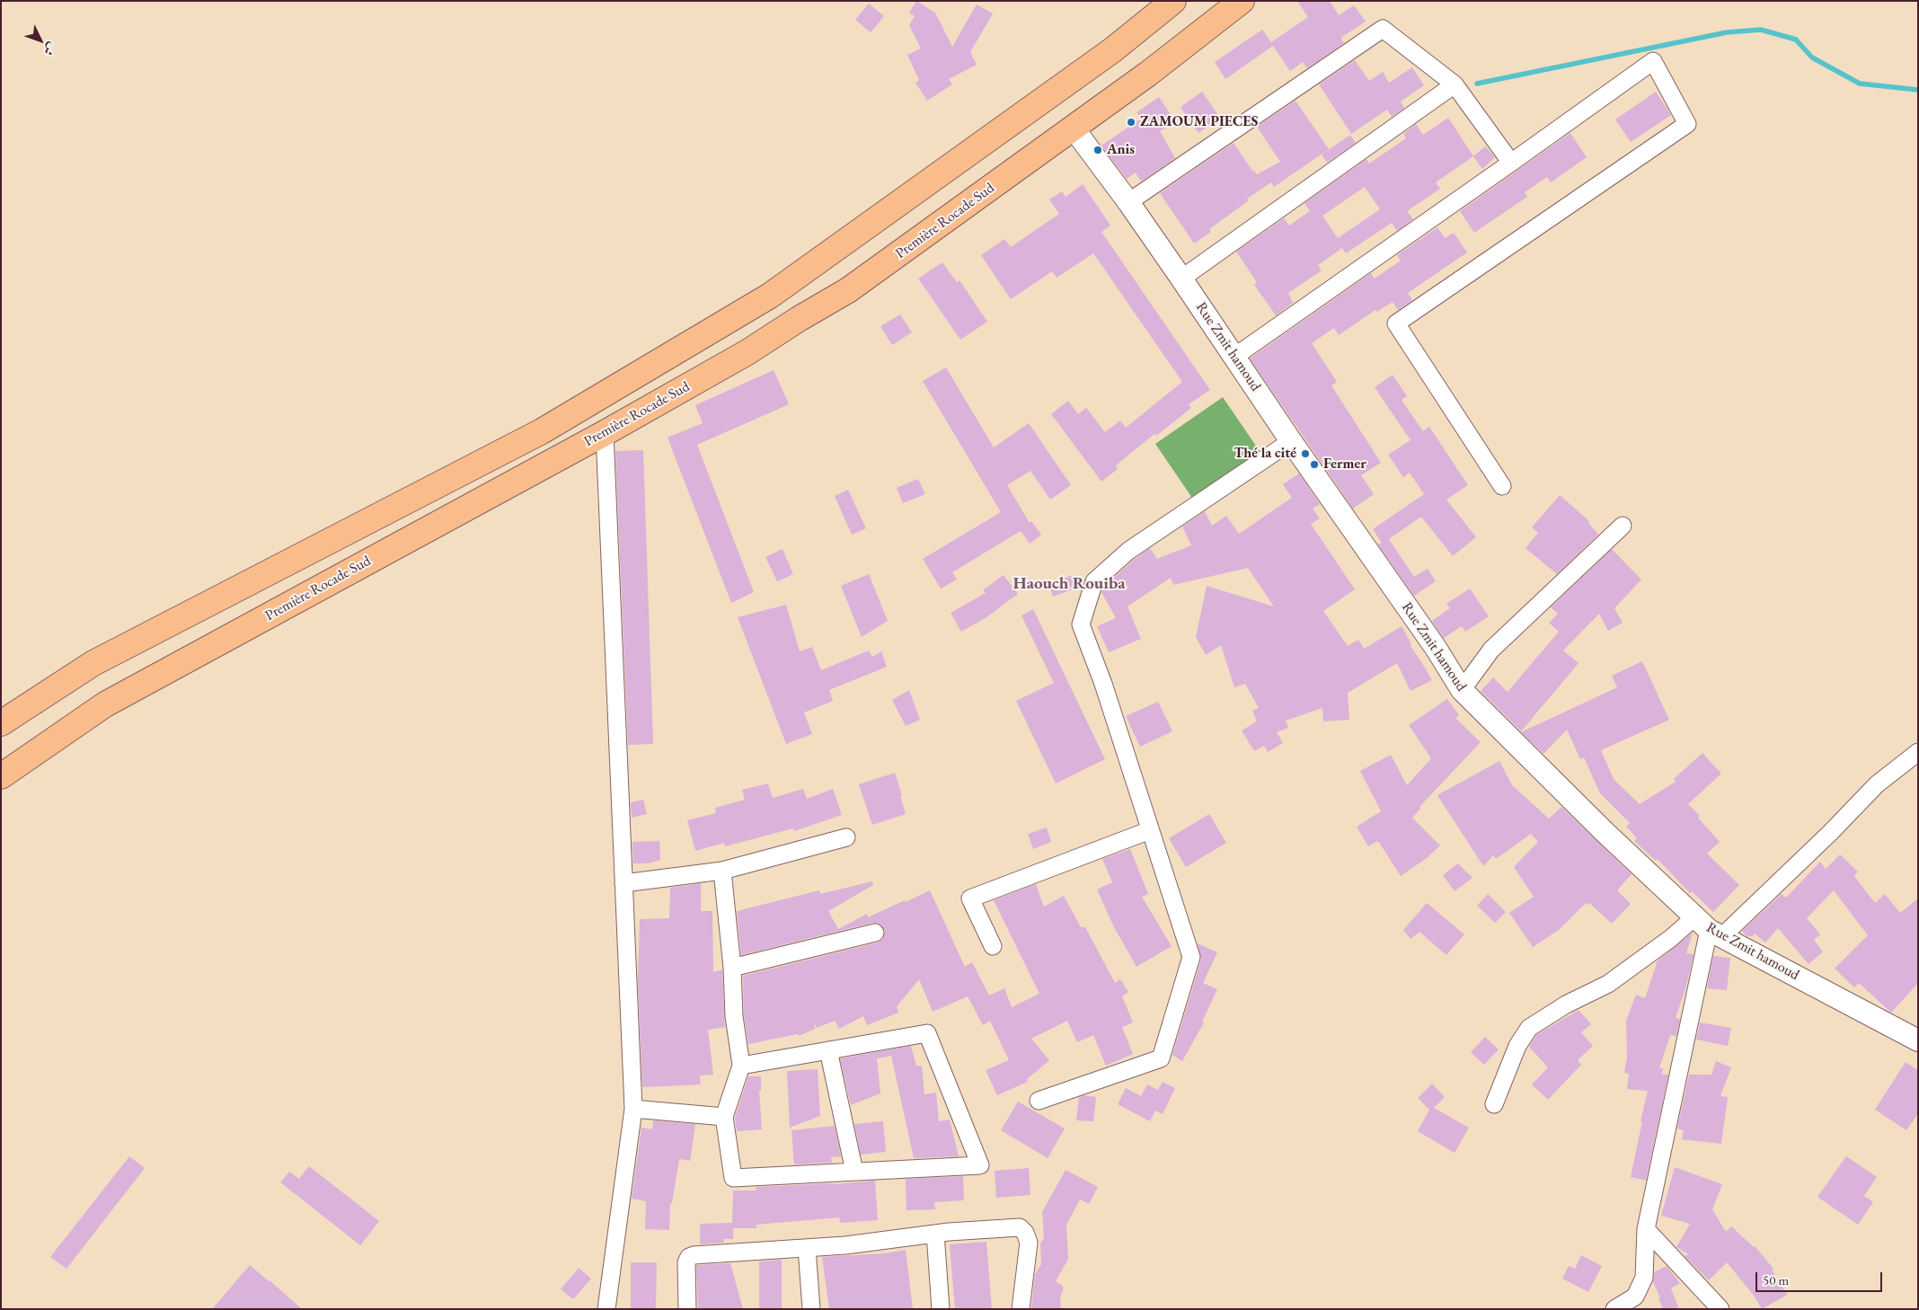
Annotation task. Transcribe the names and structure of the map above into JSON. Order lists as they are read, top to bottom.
{
  "streets": {
    "highway": ["Première Rocade Sud"],
    "street": ["Rue Zmit hamoud"]
  },
  "crossings": [
    ["Première Rocade Sud", "Rue Zmit hamoud"]
  ],
  "districts": ["Haouch Rouiba"],
  "places": [
    "ZAMOUM PIECES",
    "Anis",
    "Thé la cité",
    "Fermer"
  ],
  "scale_bar": "50 m",
  "north": "bottom right"
}
